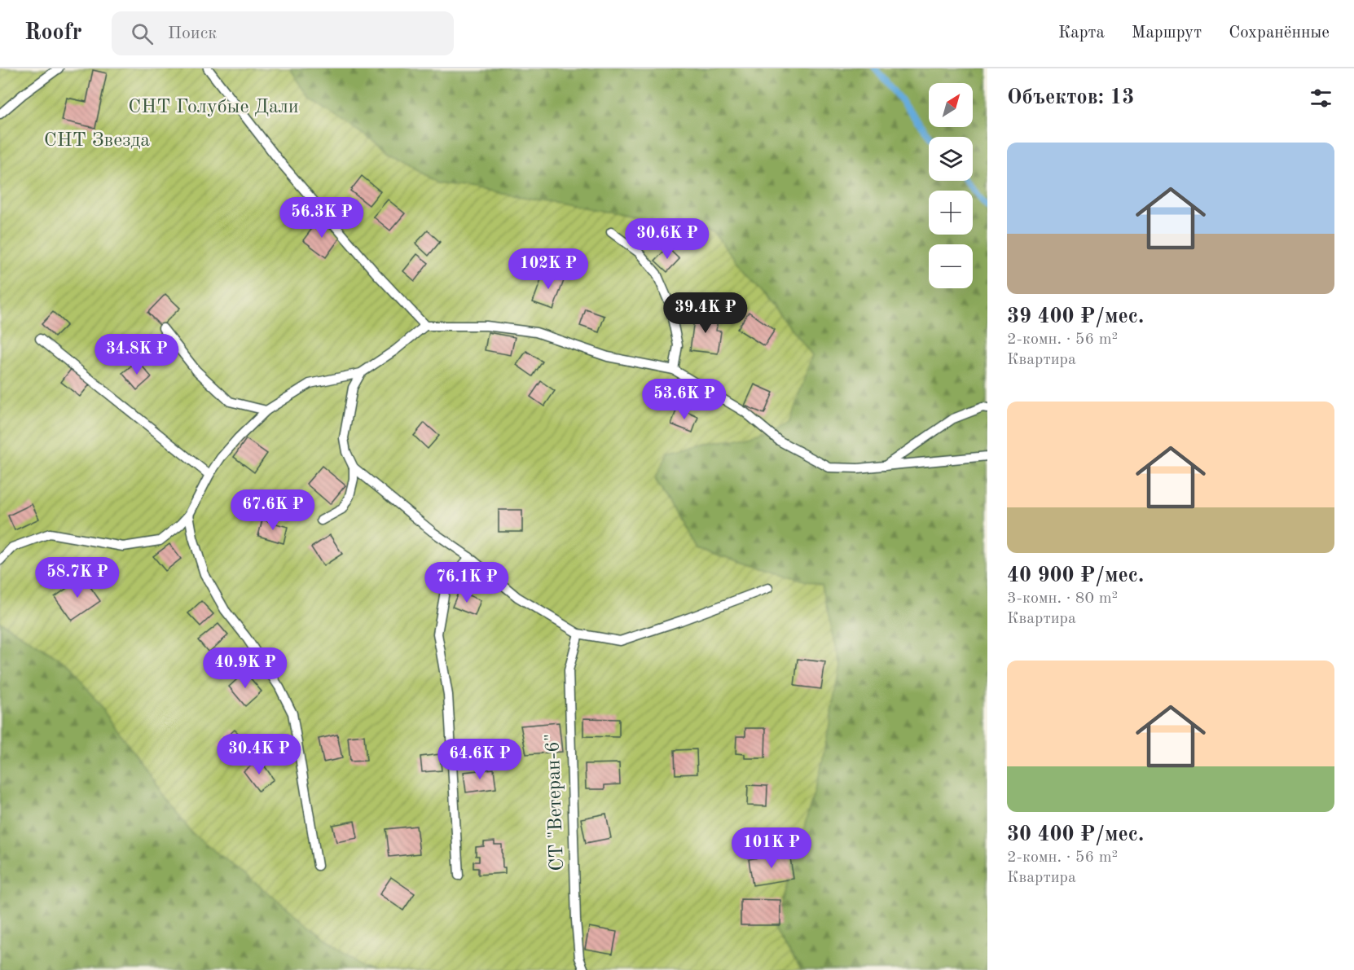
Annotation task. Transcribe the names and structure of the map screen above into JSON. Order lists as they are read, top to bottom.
{
  "streets": {
    "lane": ["СТ \"Ветеран-6\""]
  },
  "parks": ["СНТ Голубые Дали", "СНТ Звезда"],
  "north": "top right",
  "page": {
    "header": "Roofr",
    "search": "Поиск",
    "nav": ["Карта", "Маршрут", "Сохранённые"],
    "heading": "Объектов: 13",
    "map_buttons": ["+", "−"],
    "list": [
      {
        "name": "39 400 ₽/мес.",
        "note": "2-комн. · 56 m² · Квартира"
      },
      {
        "name": "40 900 ₽/мес.",
        "note": "3-комн. · 80 m² · Квартира"
      },
      {
        "name": "30 400 ₽/мес.",
        "note": "2-комн. · 56 m² · Квартира"
      }
    ],
    "price": [
      "56.3K ₽",
      "30.6K ₽",
      "102K ₽",
      "39.4K ₽",
      "34.8K ₽",
      "53.6K ₽",
      "67.6K ₽",
      "58.7K ₽",
      "76.1K ₽",
      "40.9K ₽",
      "30.4K ₽",
      "64.6K ₽",
      "101K ₽"
    ]
  }
}
